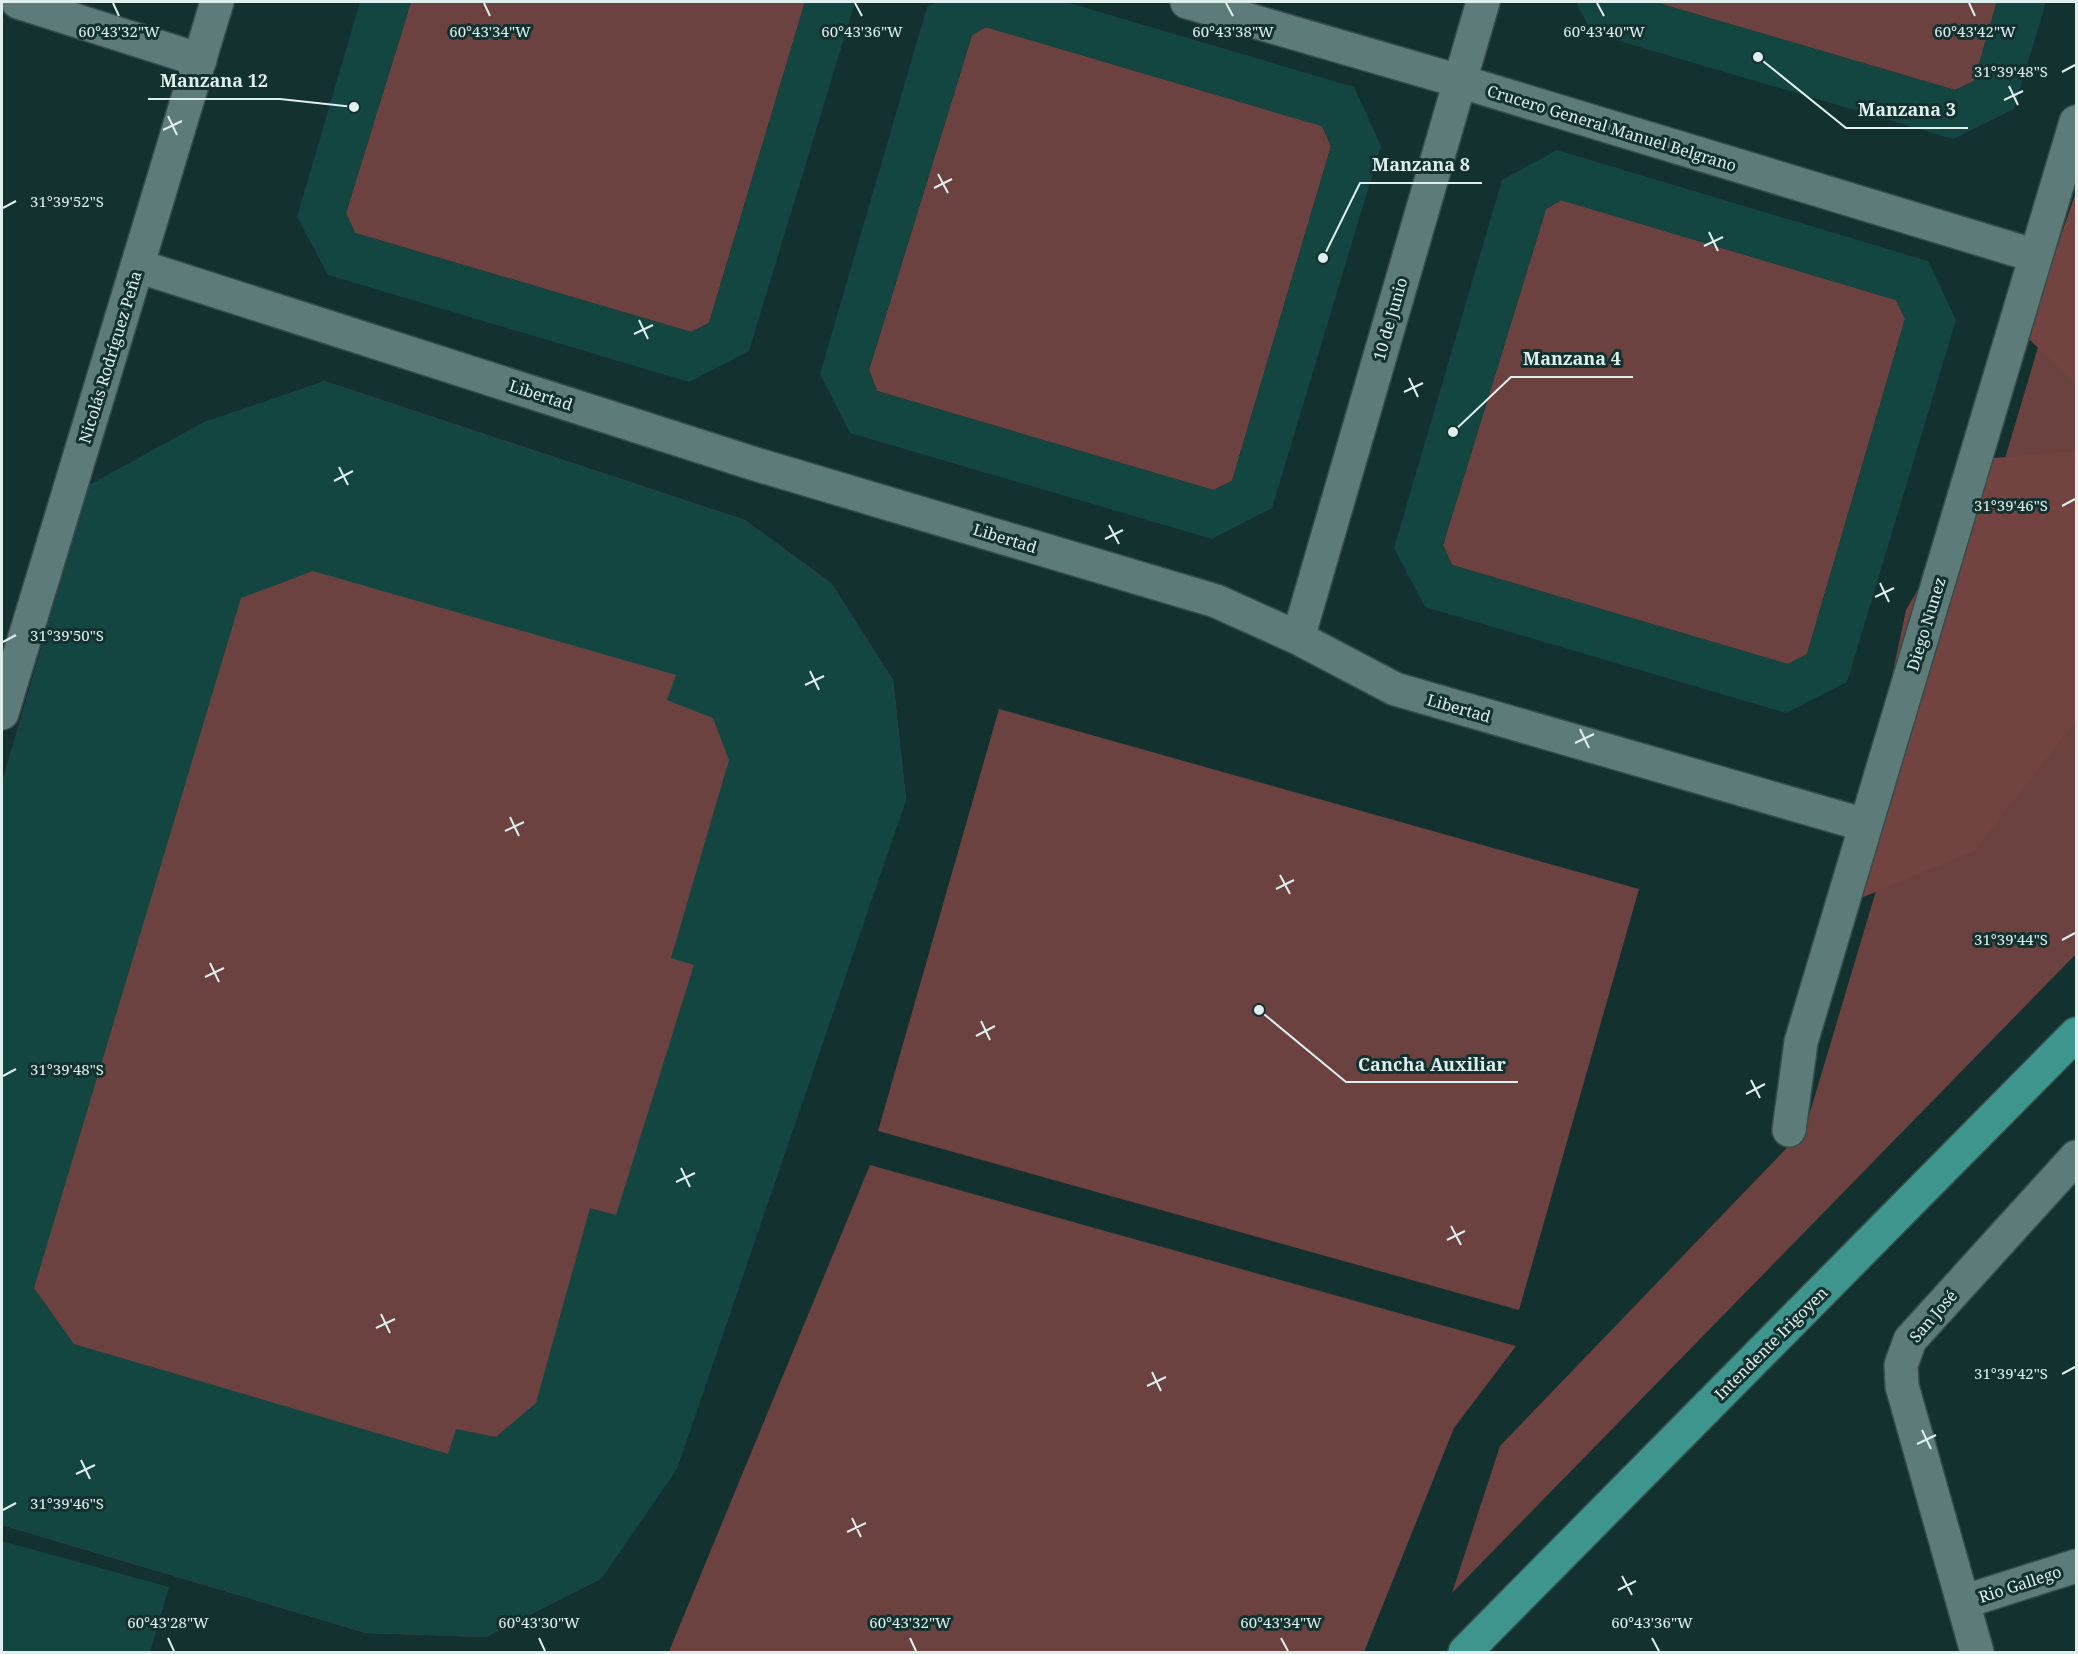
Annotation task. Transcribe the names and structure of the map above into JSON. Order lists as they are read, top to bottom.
{
  "streets": {
    "main road": ["Intendente Irigoyen"],
    "street": [
      "Crucero General Manuel Belgrano",
      "10 de Junio",
      "Nicolás Rodríguez Peña",
      "Libertad",
      "Diego Nunez",
      "San José",
      "Rio Gallego"
    ]
  },
  "crossings": [
    ["Crucero General Manuel Belgrano", "10 de Junio"],
    ["Crucero General Manuel Belgrano", "Diego Nunez"],
    ["10 de Junio", "Libertad"],
    ["Nicolás Rodríguez Peña", "Libertad"],
    ["Libertad", "Diego Nunez"],
    ["San José", "Rio Gallego"]
  ],
  "places": [
    "Manzana 3",
    "Manzana 12",
    "Manzana 8",
    "Manzana 4",
    "Cancha Auxiliar"
  ],
  "coordinates": [
    "60°43'32\"W",
    "60°43'34\"W",
    "60°43'36\"W",
    "60°43'38\"W",
    "60°43'40\"W",
    "60°43'42\"W",
    "31°39'48\"S",
    "31°39'52\"S",
    "31°39'46\"S",
    "31°39'50\"S",
    "31°39'44\"S",
    "31°39'42\"S",
    "60°43'28\"W",
    "60°43'30\"W"
  ]
}
